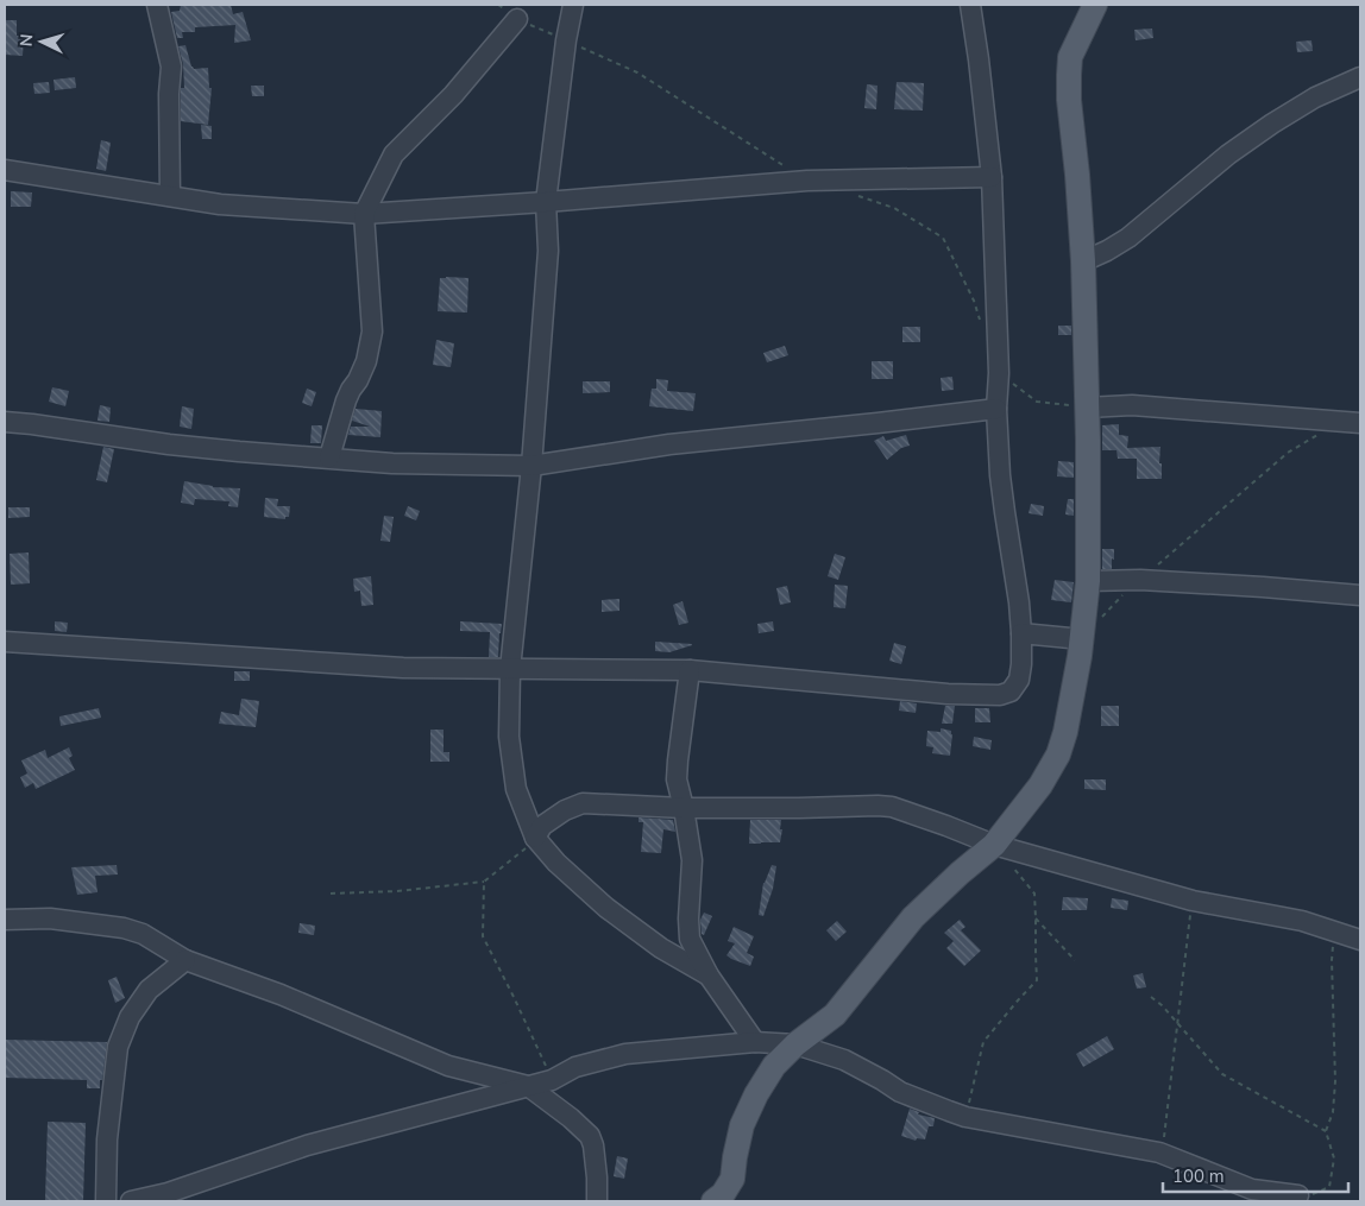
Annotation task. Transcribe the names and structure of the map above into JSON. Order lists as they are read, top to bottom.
{
  "scale_bar": "100 m",
  "north": "left"
}
